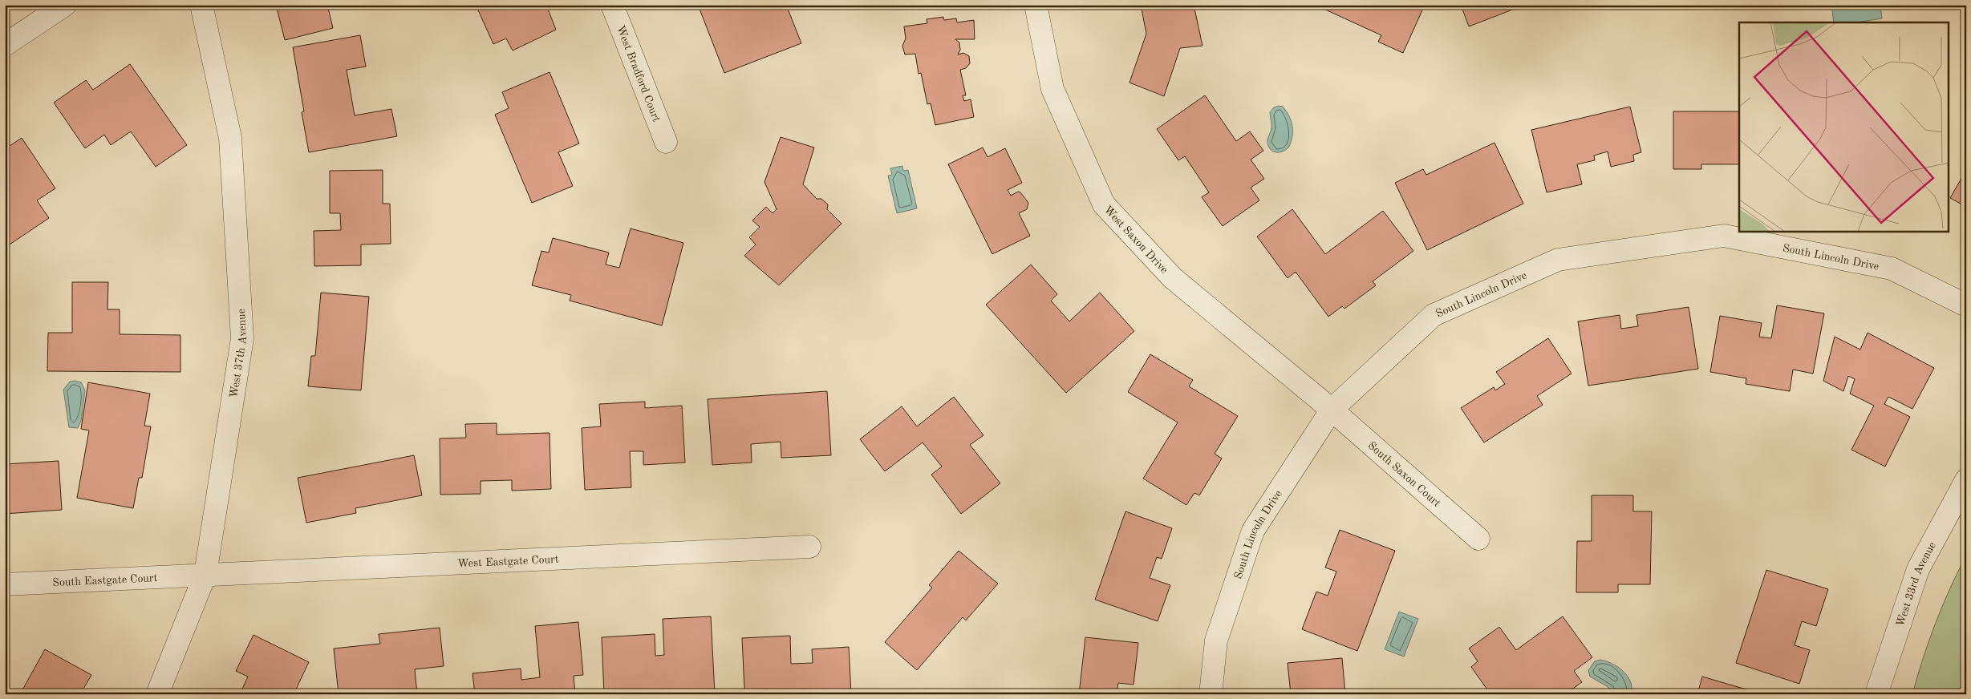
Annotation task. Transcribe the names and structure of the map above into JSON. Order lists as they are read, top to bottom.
{
  "streets": {
    "street": [
      "West Bradford Court",
      "West Saxon Drive",
      "South Lincoln Drive",
      "West 37th Avenue",
      "South Saxon Court",
      "West Eastgate Court",
      "South Eastgate Court",
      "West 33rd Avenue"
    ]
  },
  "crossings": [
    ["West Saxon Drive", "South Lincoln Drive"],
    ["West Saxon Drive", "South Saxon Court"],
    ["South Lincoln Drive", "South Saxon Court"],
    ["West 37th Avenue", "West Eastgate Court"],
    ["West 37th Avenue", "South Eastgate Court"],
    ["West Eastgate Court", "South Eastgate Court"]
  ]
}
